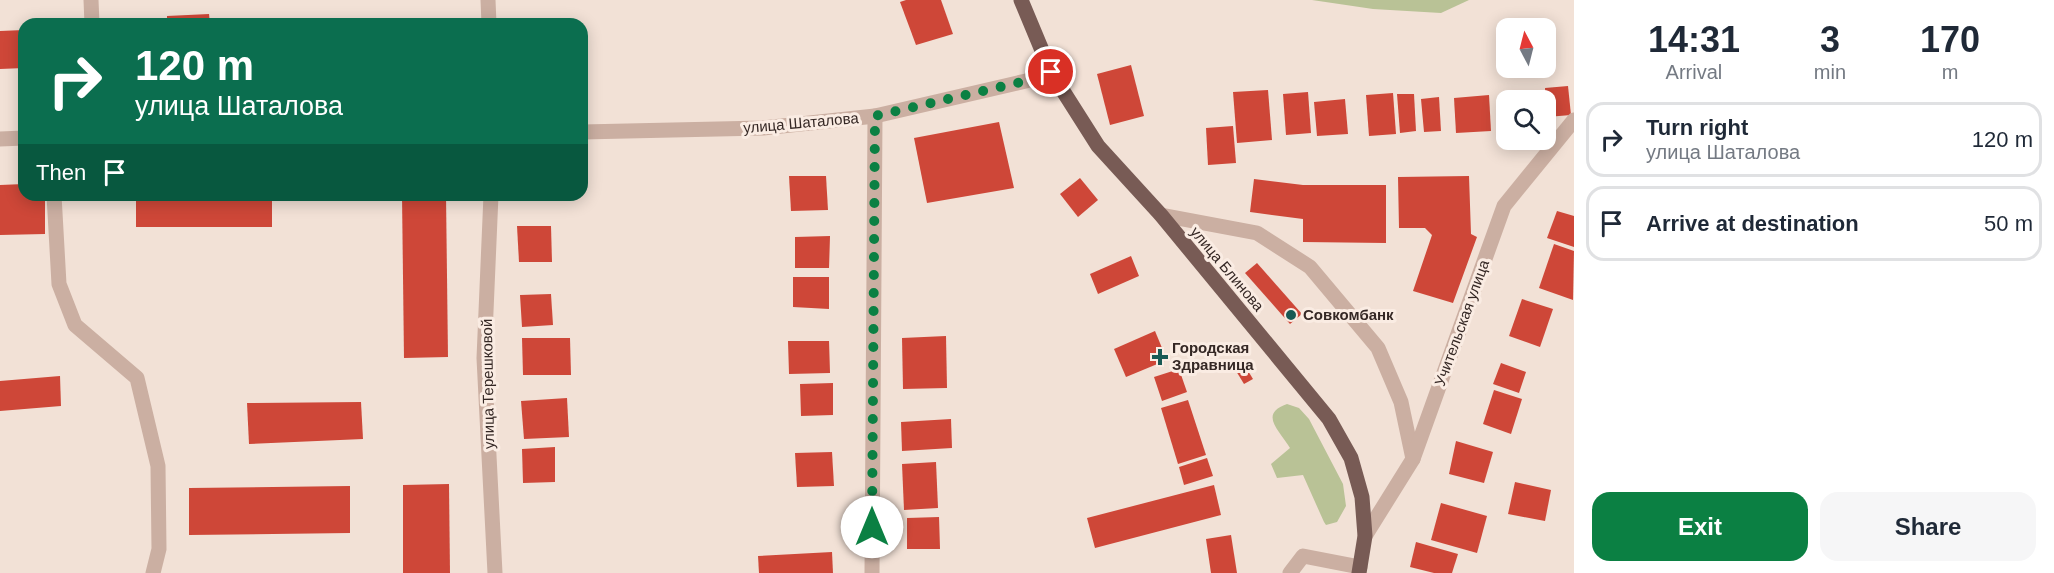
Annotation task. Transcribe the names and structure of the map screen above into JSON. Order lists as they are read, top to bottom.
{
  "streets": {
    "main road": ["улица Блинова"],
    "street": ["улица Шаталова", "Учительская улица", "улица Терешковой"]
  },
  "crossings": [
    ["улица Шаталова", "улица Блинова"],
    ["улица Блинова", "Учительская улица"]
  ],
  "places": {
    "other": ["Совкомбанк"],
    "health": ["Городская Здравница"]
  },
  "north": "top",
  "page": {
    "eta": [
      "14:31",
      "Arrival",
      "3",
      "min",
      "170",
      "m"
    ],
    "turn": ["120 m", "улица Шаталова"],
    "list": [
      {
        "name": "Turn right",
        "note": "улица Шаталова",
        "value": "120 m"
      },
      {
        "name": "Arrive at destination",
        "value": "50 m"
      }
    ],
    "then": "Then",
    "buttons": ["Exit", "Share"]
  }
}
